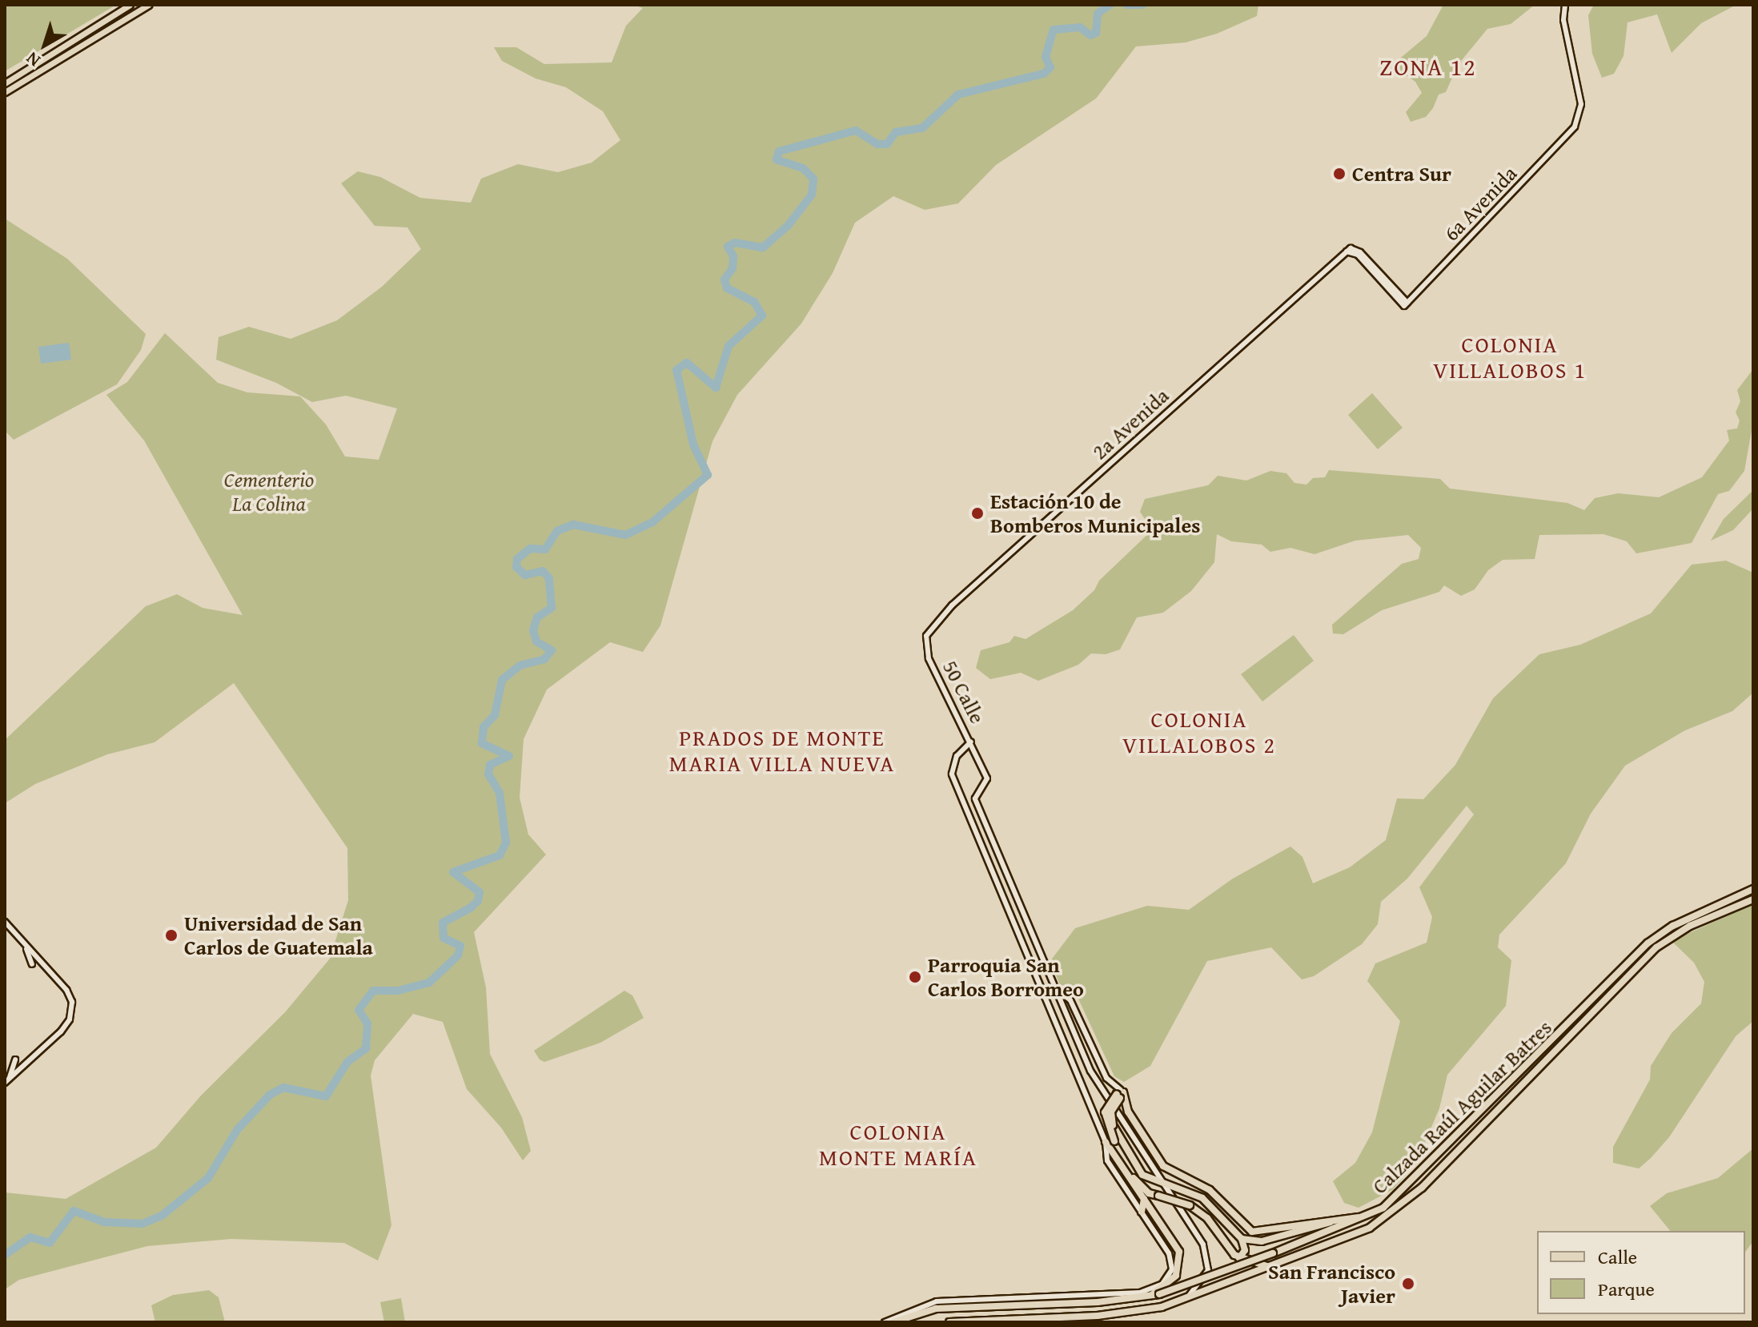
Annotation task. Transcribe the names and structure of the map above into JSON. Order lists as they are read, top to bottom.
{
  "streets": {
    "highway": ["Calzada Raúl Aguilar Batres"],
    "main road": ["6a Avenida", "2a Avenida", "50 Calle"]
  },
  "crossings": [
    ["6a Avenida", "2a Avenida"],
    ["2a Avenida", "50 Calle"]
  ],
  "districts": [
    "ZONA 12",
    "COLONIA VILLALOBOS 1",
    "COLONIA VILLALOBOS 2",
    "PRADOS DE MONTE MARIA VILLA NUEVA",
    "COLONIA MONTE MARÍA"
  ],
  "parks": ["Cementerio La Colina"],
  "places": [
    "Centra Sur",
    "Estación 10 de Bomberos Municipales",
    "Universidad de San Carlos de Guatemala",
    "Parroquia San Carlos Borromeo",
    "San Francisco Javier"
  ],
  "legend": ["Calle", "Parque"],
  "north": "bottom left"
}
